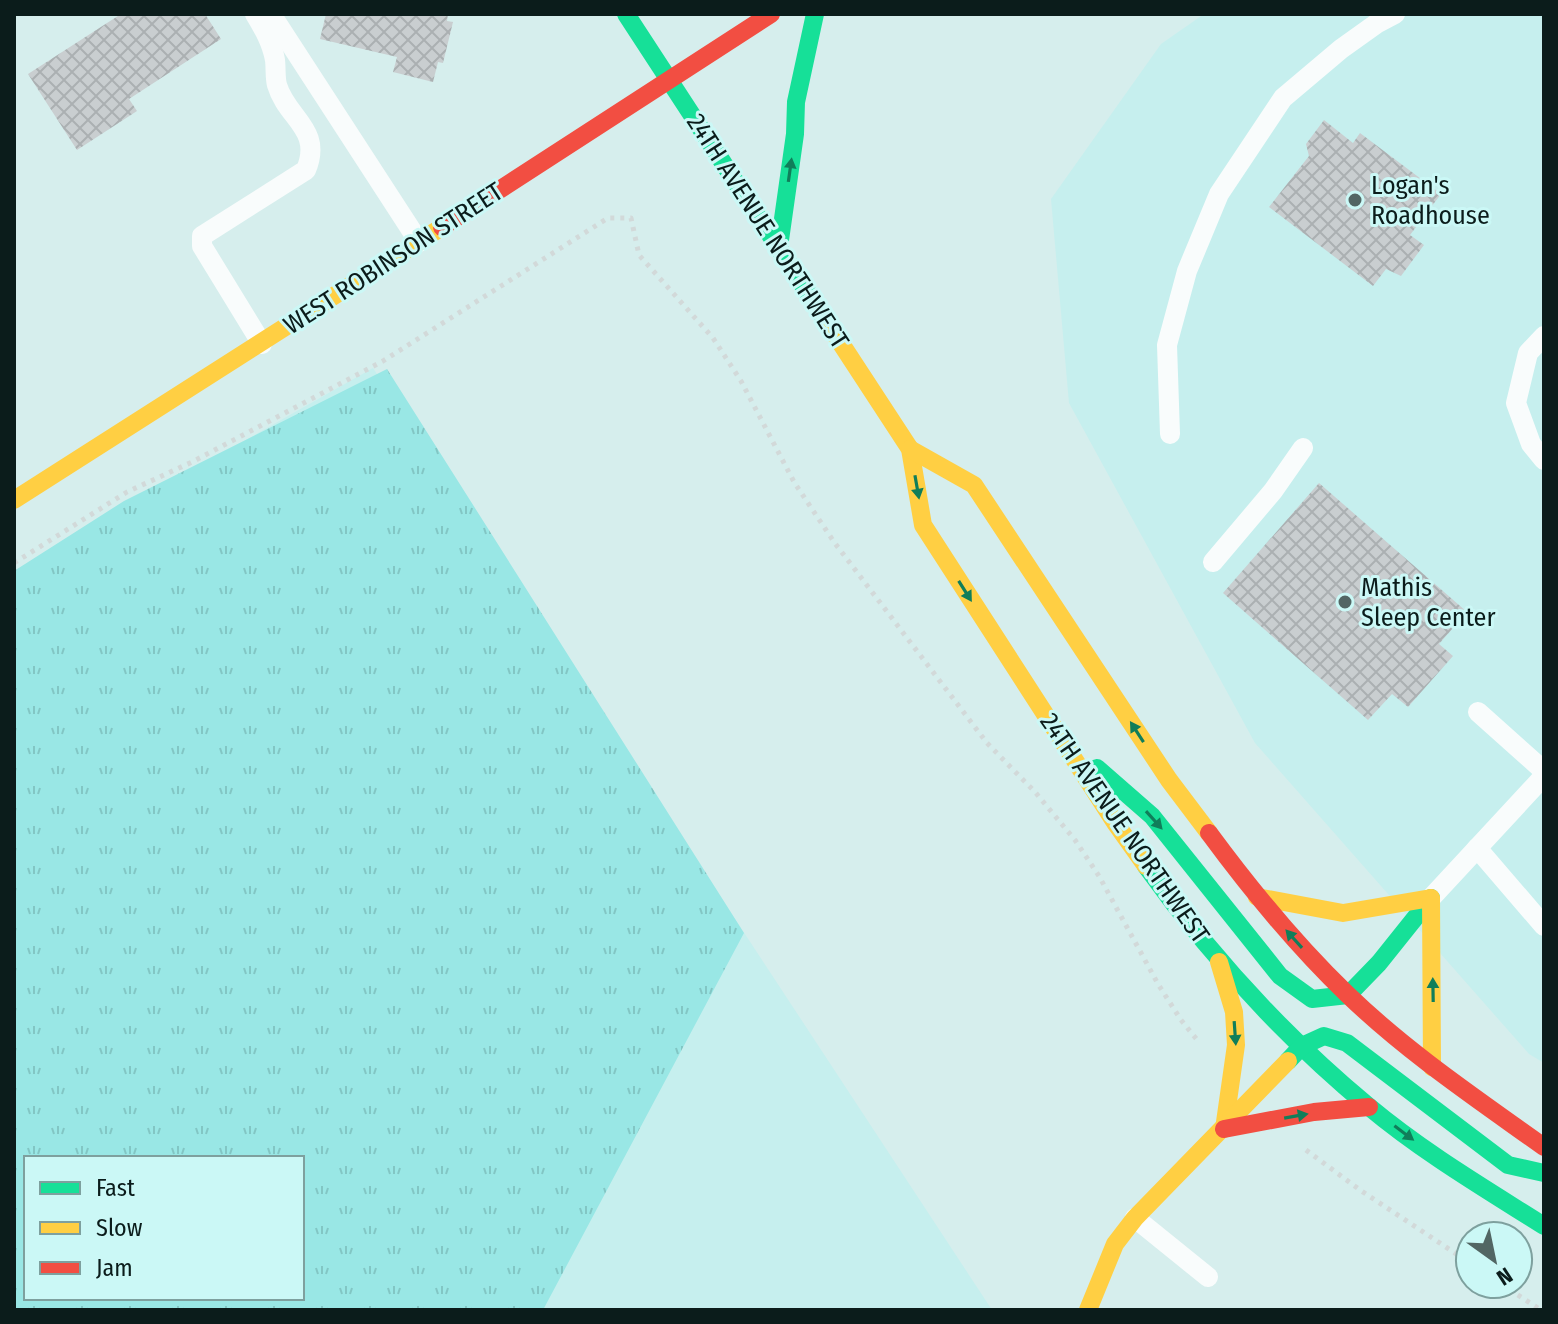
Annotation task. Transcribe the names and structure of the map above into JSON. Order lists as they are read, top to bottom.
{
  "streets": {
    "main road": ["24TH AVENUE NORTHWEST", "WEST ROBINSON STREET"]
  },
  "crossings": [
    ["24TH AVENUE NORTHWEST", "WEST ROBINSON STREET"]
  ],
  "places": ["Logan's Roadhouse", "Mathis Sleep Center"],
  "legend": ["Fast", "Slow", "Jam"],
  "north": "bottom right"
}
